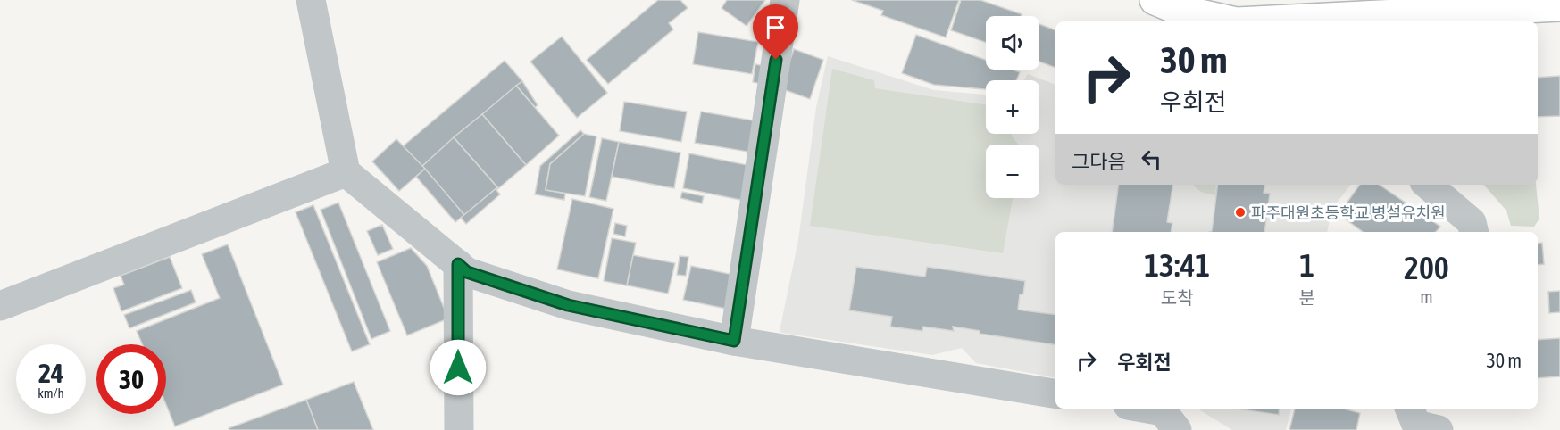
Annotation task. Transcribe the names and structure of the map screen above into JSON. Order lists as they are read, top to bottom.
{
  "places": ["파주대원초등학교 병설유치원"],
  "page": {
    "map_buttons": ["+", "−"],
    "turn": ["30 m", "우회전"],
    "then": "그다음",
    "eta": [
      "13:41",
      "도착",
      "1",
      "분",
      "200",
      "m"
    ],
    "list": [
      {
        "name": "우회전",
        "value": "30 m"
      }
    ],
    "speed": "24 km/h",
    "limit": "30"
  }
}
